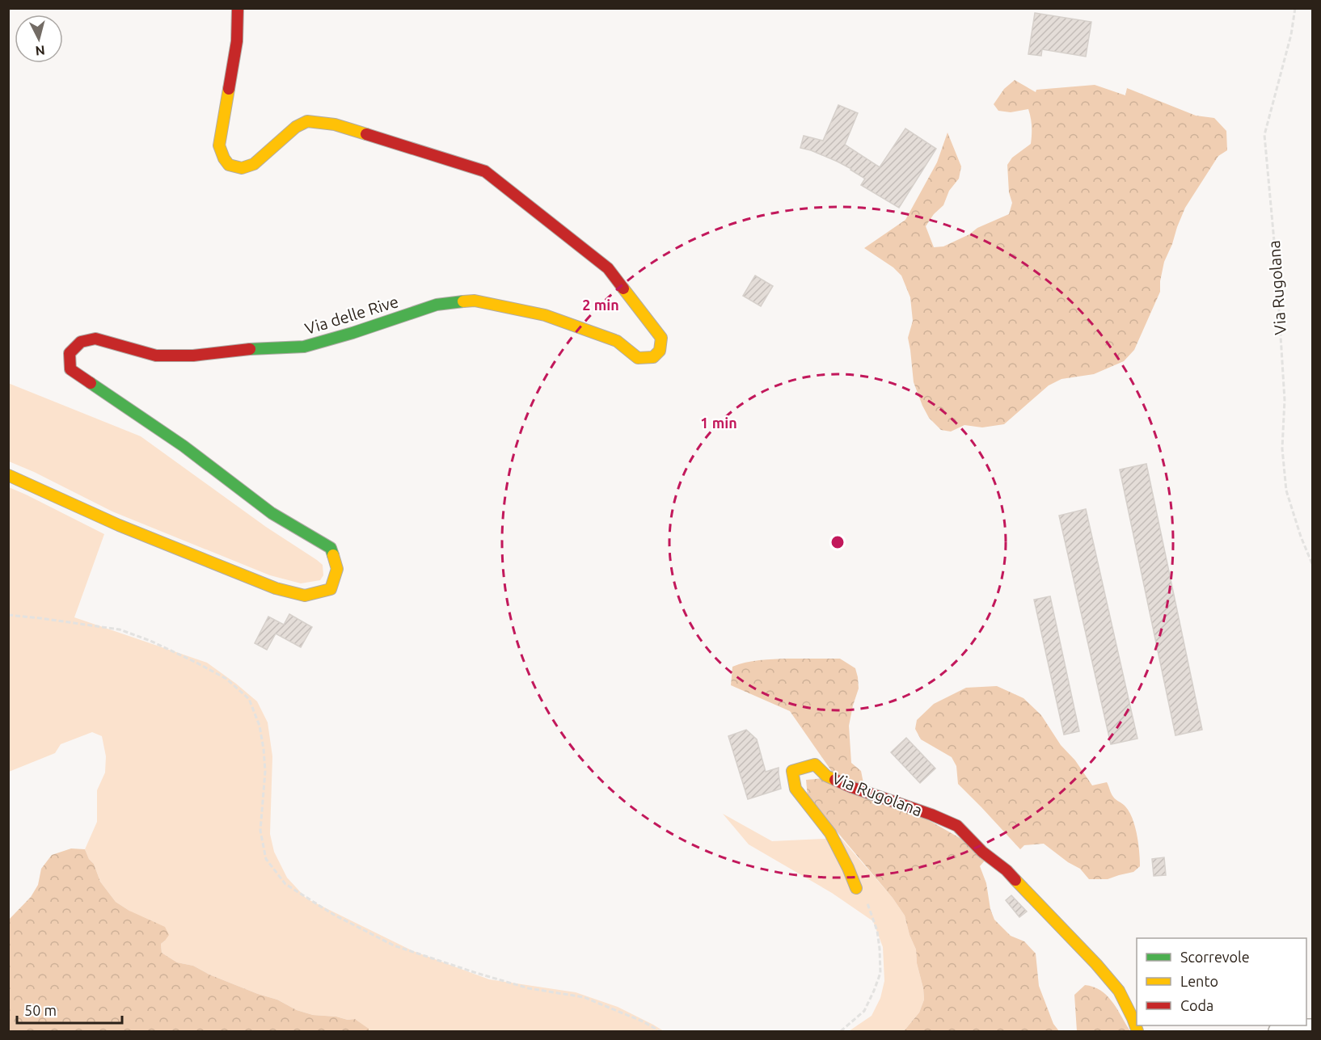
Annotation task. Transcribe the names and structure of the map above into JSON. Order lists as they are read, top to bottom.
{
  "streets": {
    "street": ["Via Rugolana", "Via delle Rive"]
  },
  "legend": ["Scorrevole", "Lento", "Coda"],
  "scale_bar": "50 m",
  "north": "bottom",
  "rings": ["2 min", "1 min"]
}
